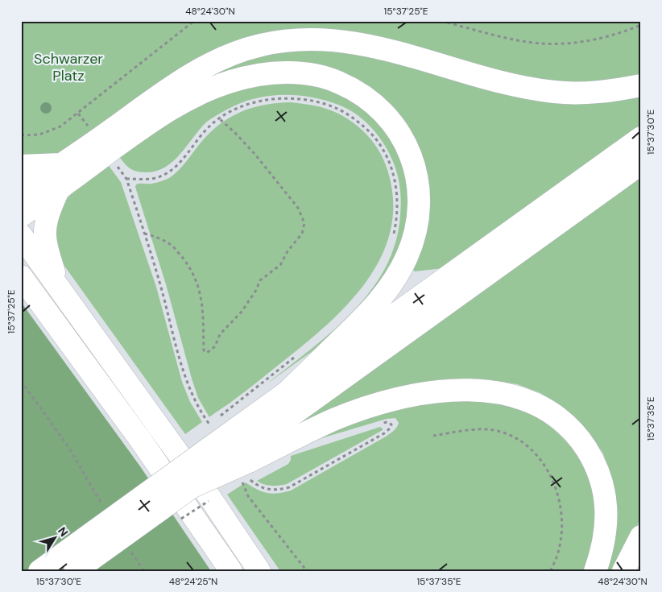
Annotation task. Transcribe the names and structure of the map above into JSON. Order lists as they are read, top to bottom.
{
  "parks": ["Schwarzer Platz"],
  "north": "top right",
  "coordinates": [
    "48°24'30\"N",
    "15°37'25\"E",
    "15°37'30\"E",
    "15°37'35\"E",
    "48°24'25\"N"
  ]
}
